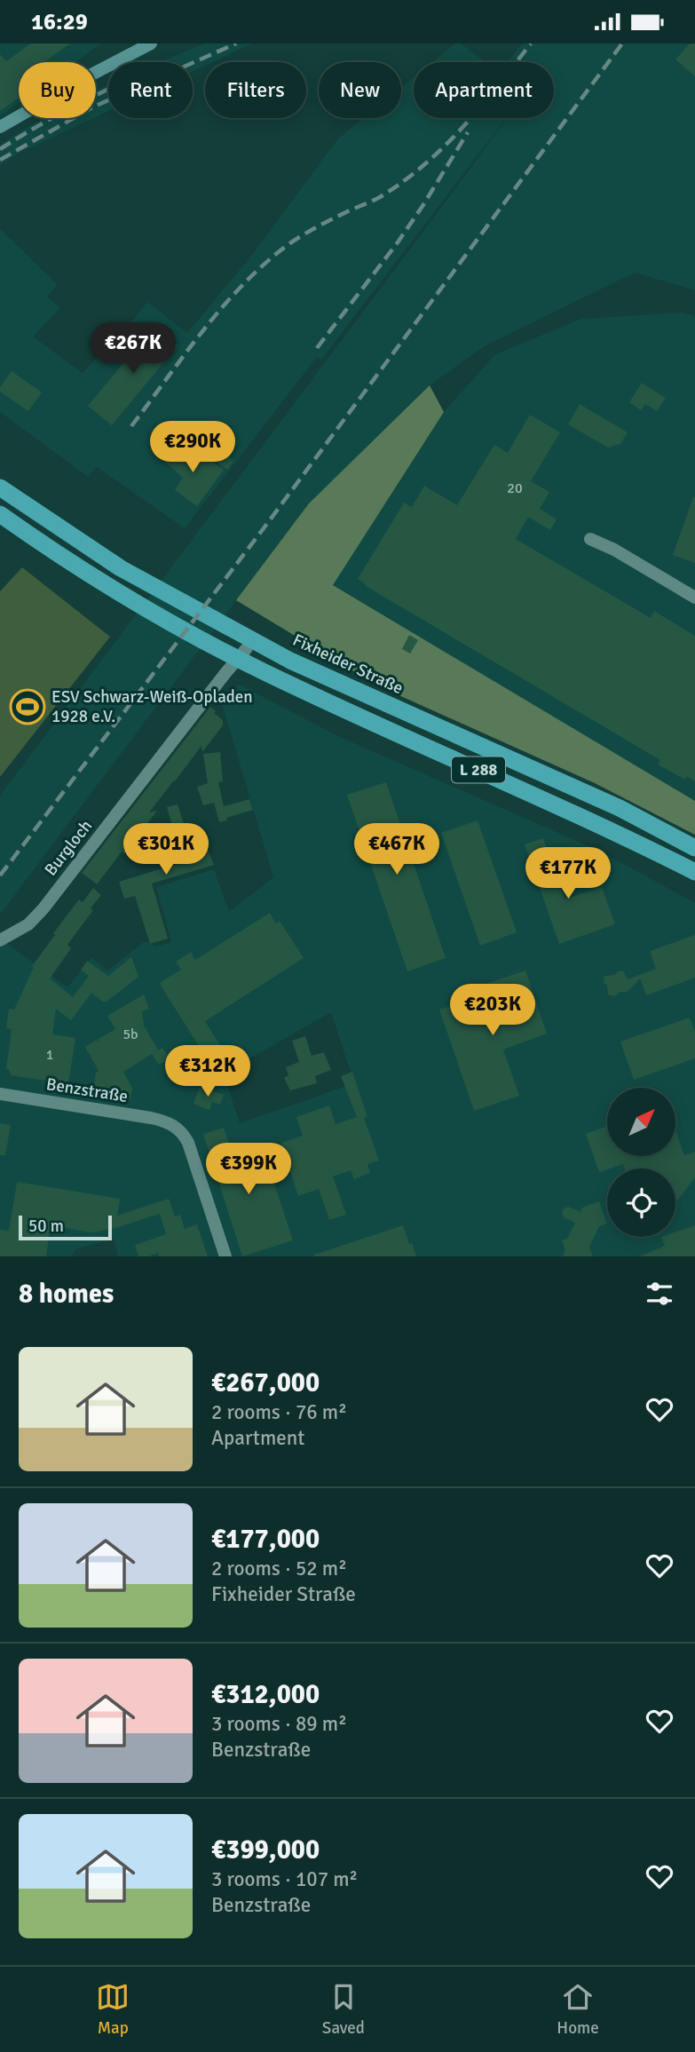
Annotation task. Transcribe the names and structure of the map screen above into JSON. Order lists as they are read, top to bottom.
{
  "streets": {
    "highway": ["Fixheider Straße", "L 288"],
    "street": ["Burgloch", "Benzstraße"]
  },
  "places": {
    "sports": ["ESV Schwarz-Weiß-Opladen 1928 e.V."]
  },
  "house_numbers": ["20", "5b", "1"],
  "scale_bar": "50 m",
  "north": "top right",
  "page": {
    "status": "16:29",
    "chip": [
      "Buy",
      "Rent",
      "Filters",
      "New",
      "Apartment"
    ],
    "price": [
      "€267K",
      "€290K",
      "€301K",
      "€467K",
      "€177K",
      "€203K",
      "€312K",
      "€399K"
    ],
    "scale": "50 m",
    "heading": "8 homes",
    "list": [
      {
        "name": "€267,000",
        "note": "2 rooms · 76 m² · Apartment"
      },
      {
        "name": "€177,000",
        "note": "2 rooms · 52 m² · Fixheider Straße"
      },
      {
        "name": "€312,000",
        "note": "3 rooms · 89 m² · Benzstraße"
      },
      {
        "name": "€399,000",
        "note": "3 rooms · 107 m² · Benzstraße"
      }
    ],
    "tabs": ["Map", "Saved", "Home"]
  }
}
